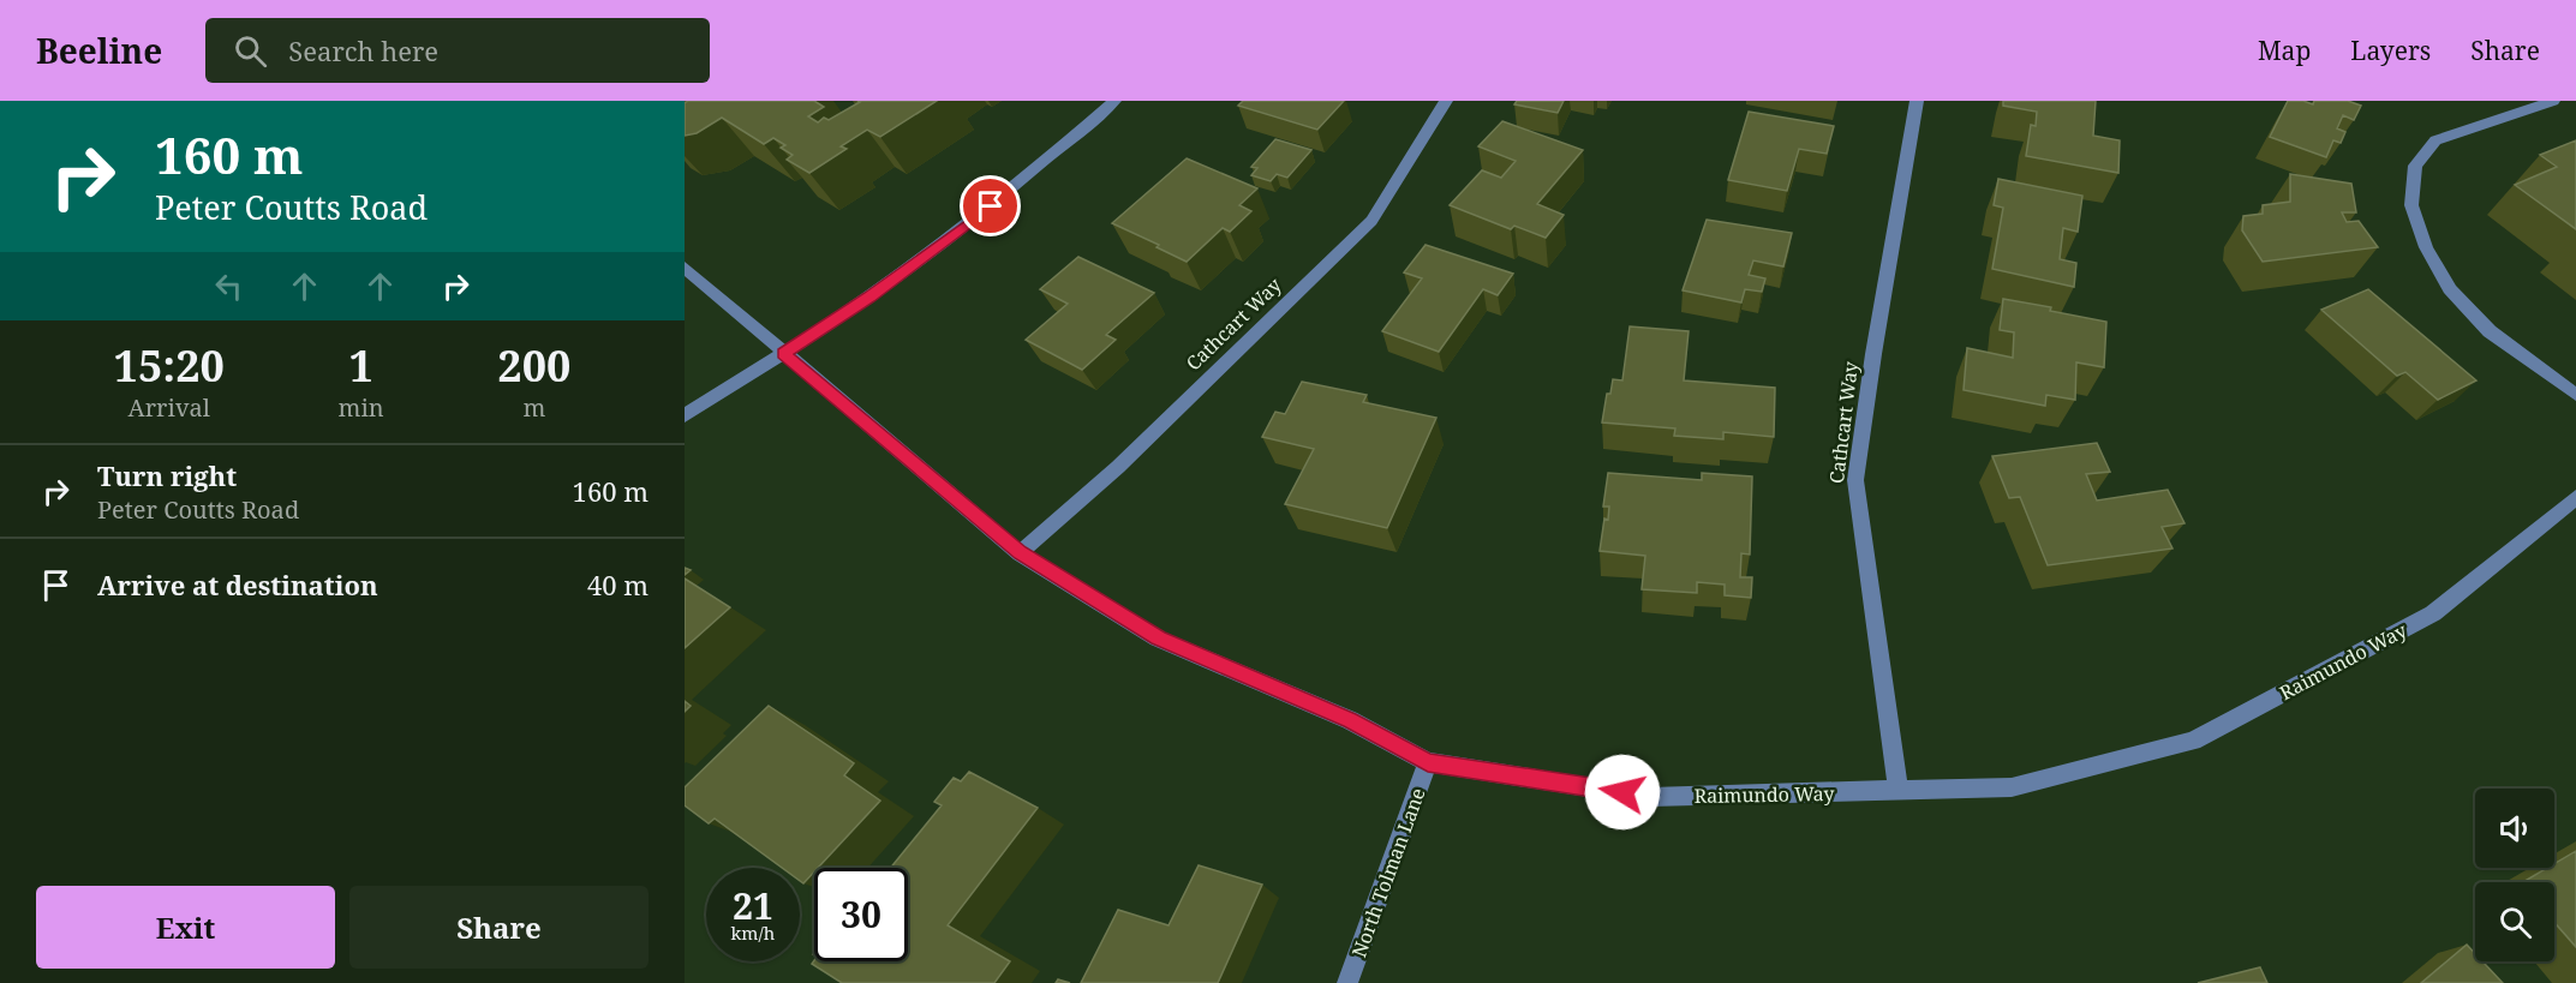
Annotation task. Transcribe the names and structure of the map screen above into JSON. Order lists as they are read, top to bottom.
{
  "streets": {
    "street": ["Cathcart Way", "Raimundo Way", "North Tolman Lane"]
  },
  "crossings": [
    ["Cathcart Way", "Raimundo Way"],
    ["Raimundo Way", "North Tolman Lane"]
  ],
  "page": {
    "header": "Beeline",
    "search": "Search here",
    "nav": ["Map", "Layers", "Share"],
    "turn": ["160 m", "Peter Coutts Road"],
    "eta": [
      "15:20",
      "Arrival",
      "1",
      "min",
      "200",
      "m"
    ],
    "list": [
      {
        "name": "Turn right",
        "note": "Peter Coutts Road",
        "value": "160 m"
      },
      {
        "name": "Arrive at destination",
        "value": "40 m"
      }
    ],
    "speed": "21 km/h",
    "limit": "30",
    "buttons": ["Exit", "Share"]
  }
}
